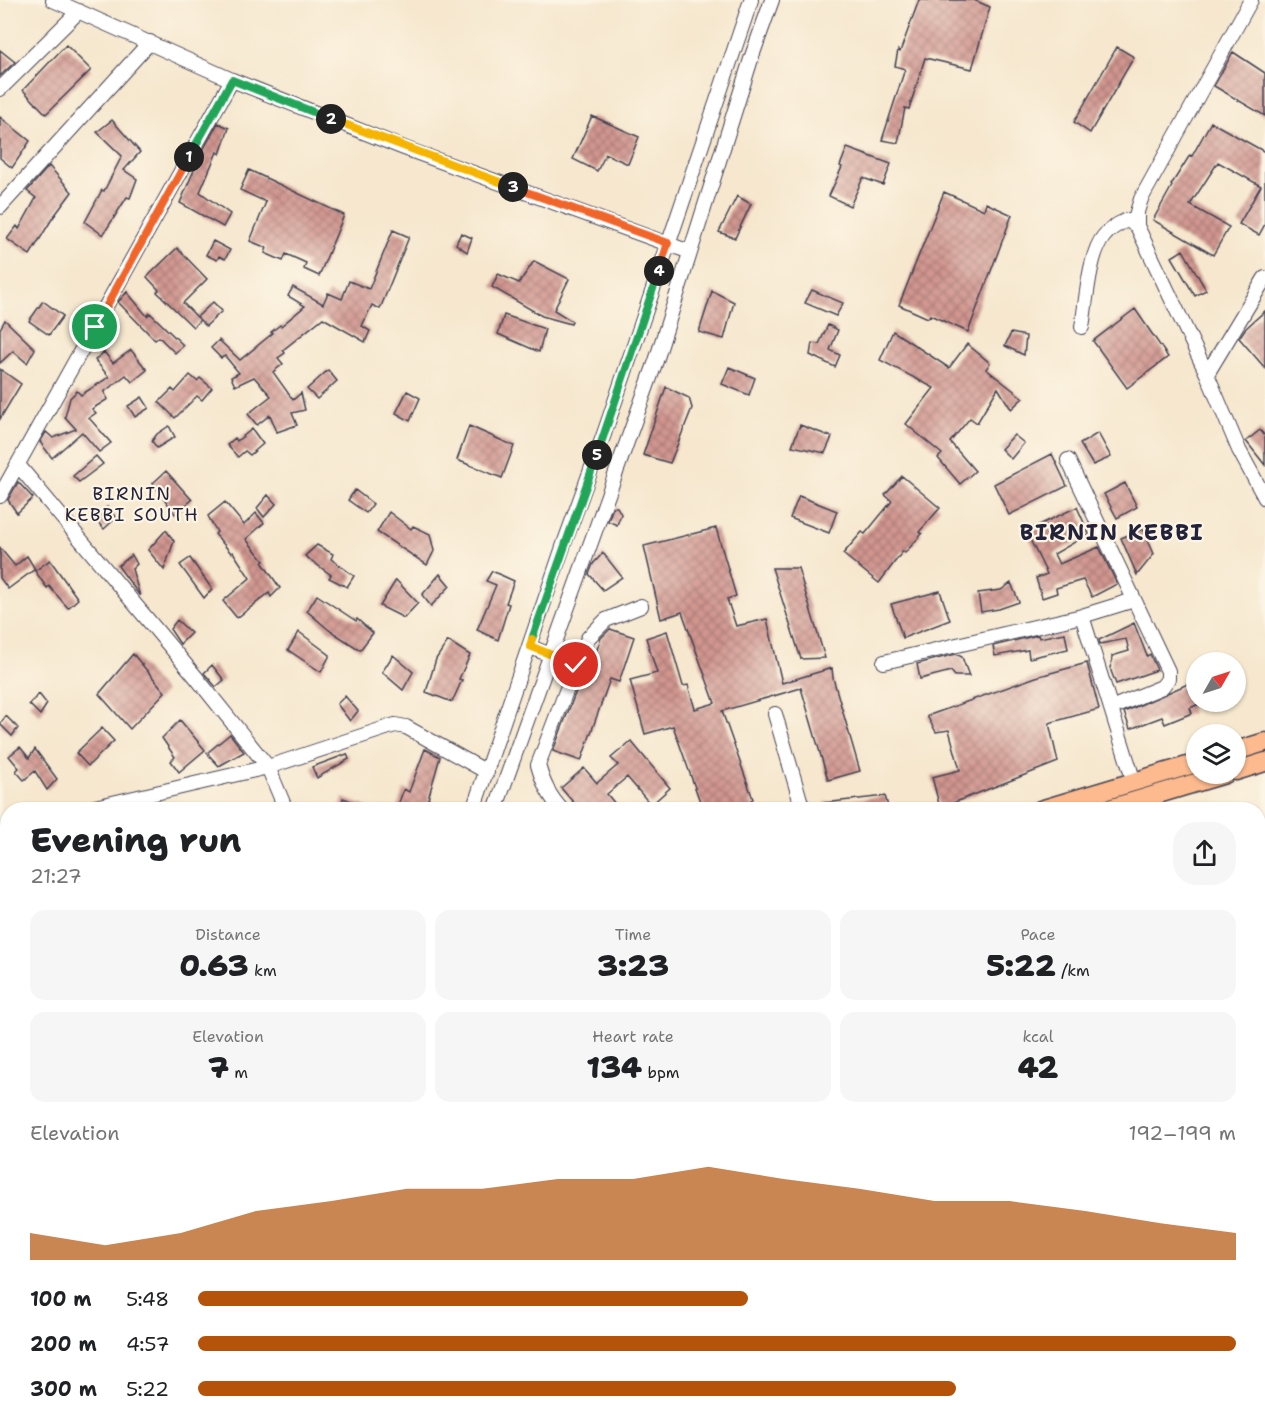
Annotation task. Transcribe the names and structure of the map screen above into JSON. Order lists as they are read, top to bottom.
{
  "districts": ["BIRNIN KEBBI SOUTH", "BIRNIN KEBBI"],
  "north": "top right",
  "page": {
    "pins": [
      "2",
      "1",
      "3",
      "4",
      "5"
    ],
    "heading": ["Evening run", "21:27"],
    "stats": [
      ["Distance", "0.63 km"],
      ["Time", "3:23"],
      ["Pace", "5:22 /km"],
      ["Elevation", "7 m"],
      ["Heart rate", "134 bpm"],
      ["kcal", "42"]
    ],
    "chart": ["Elevation", "192–199 m"],
    "list": [
      {
        "name": "100 m",
        "note": "5:48"
      },
      {
        "name": "200 m",
        "note": "4:57"
      },
      {
        "name": "300 m",
        "note": "5:22"
      }
    ]
  }
}
